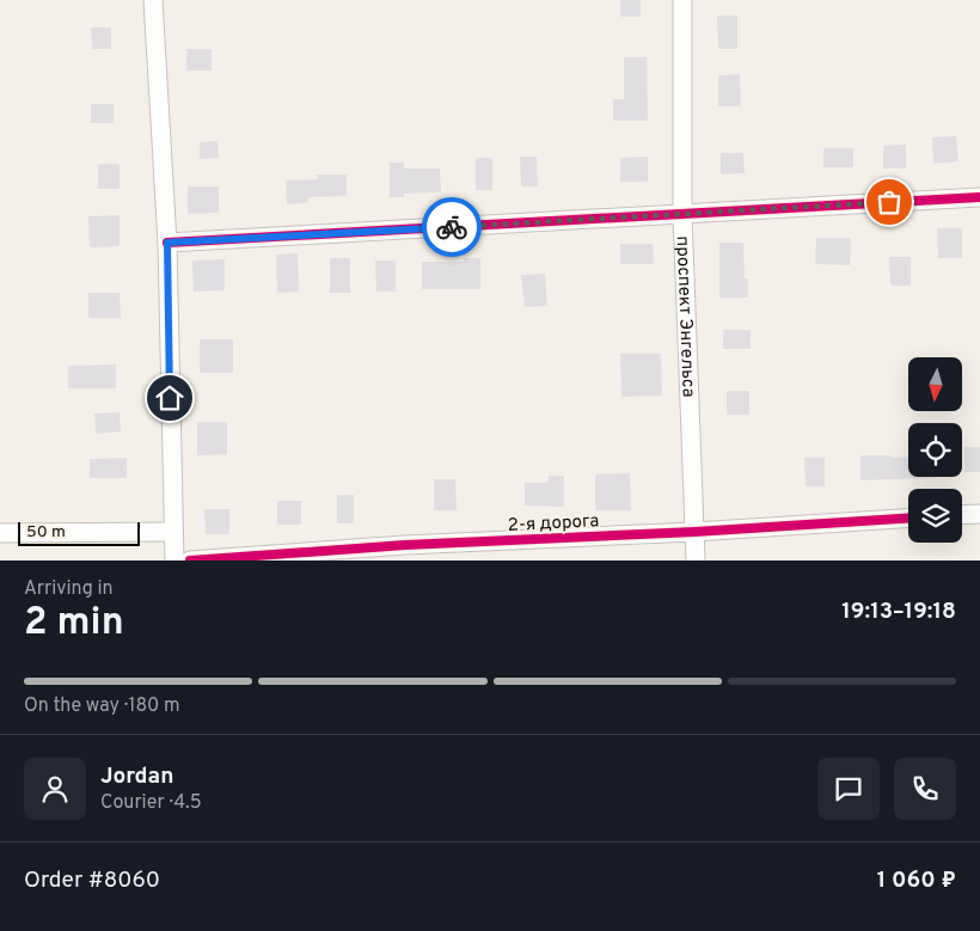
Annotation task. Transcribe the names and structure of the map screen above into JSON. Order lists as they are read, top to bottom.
{
  "streets": {
    "street": ["проспект Энгельса", "2-я дорога"]
  },
  "crossings": [
    ["проспект Энгельса", "2-я дорога"]
  ],
  "scale_bar": "50 m",
  "north": "bottom",
  "page": {
    "scale": "50 m",
    "heading": ["2 min", "Arriving in", "19:13–19:18"],
    "panel": [
      "Jordan",
      "Courier · 4.5",
      "Order #8060",
      "1 060 ₽"
    ],
    "bar": "On the way · 180 m"
  }
}
